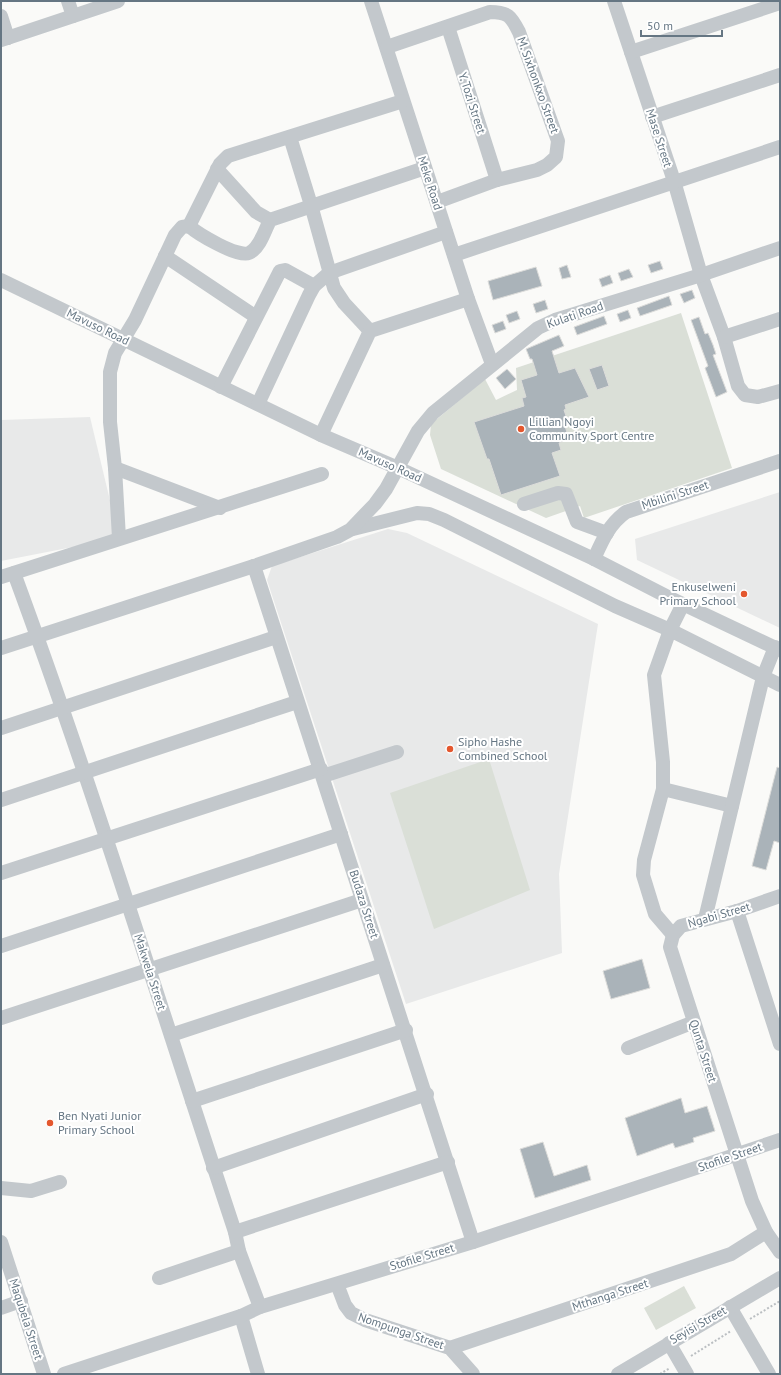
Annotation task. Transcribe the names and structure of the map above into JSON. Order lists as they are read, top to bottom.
{
  "streets": {
    "street": [
      "M. Sixhonkxo Street",
      "Y. Tozi Street",
      "Mase Street",
      "Meke Road",
      "Kulati Road",
      "Mavuso Road",
      "Mbilini Street",
      "Budaza Street",
      "Ngabi Street",
      "Makwela Street",
      "Qunta Street",
      "Stofile Street",
      "Mthanga Street",
      "Maqubela Street",
      "Seyisi Street",
      "Nompunga Street"
    ]
  },
  "crossings": [
    ["M. Sixhonkxo Street", "Y. Tozi Street"],
    ["M. Sixhonkxo Street", "Meke Road"],
    ["Mase Street", "Kulati Road"],
    ["Meke Road", "Kulati Road"],
    ["Kulati Road", "Mavuso Road"],
    ["Mavuso Road", "Mbilini Street"],
    ["Budaza Street", "Stofile Street"],
    ["Ngabi Street", "Qunta Street"],
    ["Makwela Street", "Stofile Street"],
    ["Qunta Street", "Stofile Street"],
    ["Qunta Street", "Mthanga Street"],
    ["Stofile Street", "Nompunga Street"],
    ["Mthanga Street", "Nompunga Street"]
  ],
  "places": [
    "Lillian Ngoyi Community Sport Centre",
    "Enkuselweni Primary School",
    "Sipho Hashe Combined School",
    "Ben Nyati Junior Primary School"
  ],
  "scale_bar": "50 m"
}
